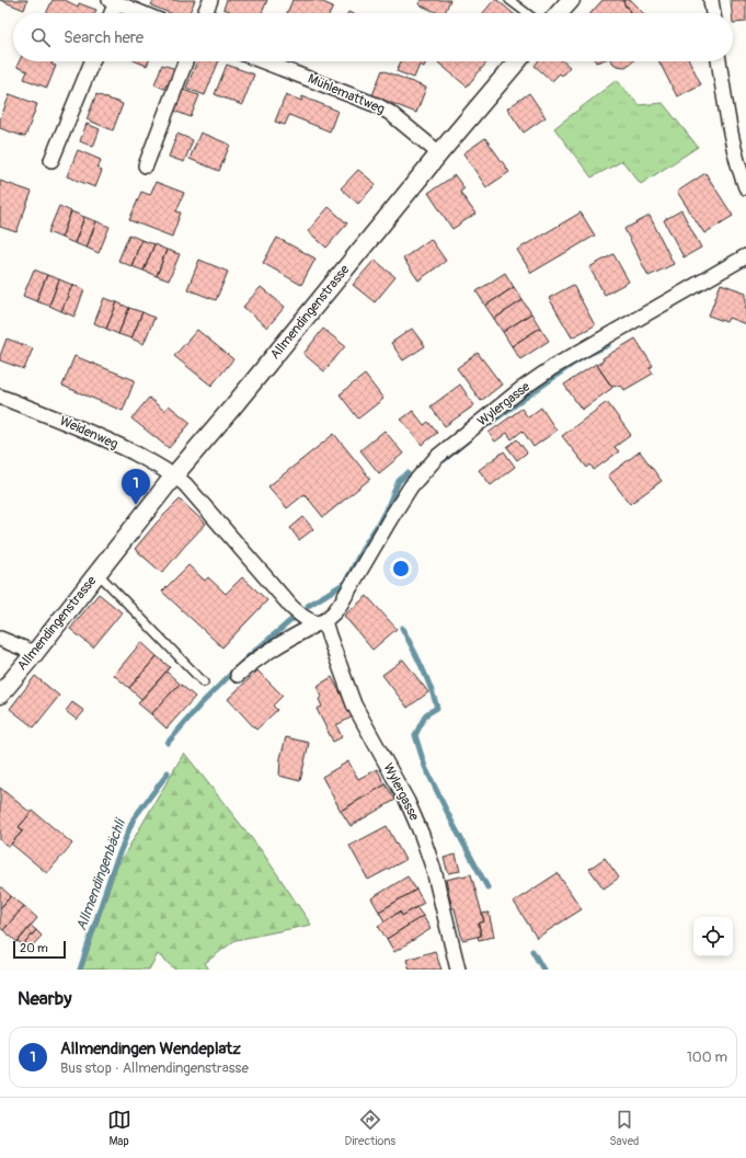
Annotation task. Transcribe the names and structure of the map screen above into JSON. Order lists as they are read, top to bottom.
{
  "streets": {
    "street": [
      "Mühlemattweg",
      "Allmendingenstrasse",
      "Wylergasse",
      "Weidenweg"
    ]
  },
  "crossings": [
    ["Mühlemattweg", "Allmendingenstrasse"],
    ["Allmendingenstrasse", "Weidenweg"]
  ],
  "water": ["Allmendingenbächli"],
  "scale_bar": "20 m",
  "page": {
    "search": "Search here",
    "pins": "1",
    "scale": "20 m",
    "heading": "Nearby",
    "list": [
      {
        "mark": "1",
        "name": "Allmendingen Wendeplatz",
        "note": "Bus stop · Allmendingenstrasse",
        "value": "100 m"
      }
    ],
    "nav": ["Map", "Directions", "Saved"]
  }
}
